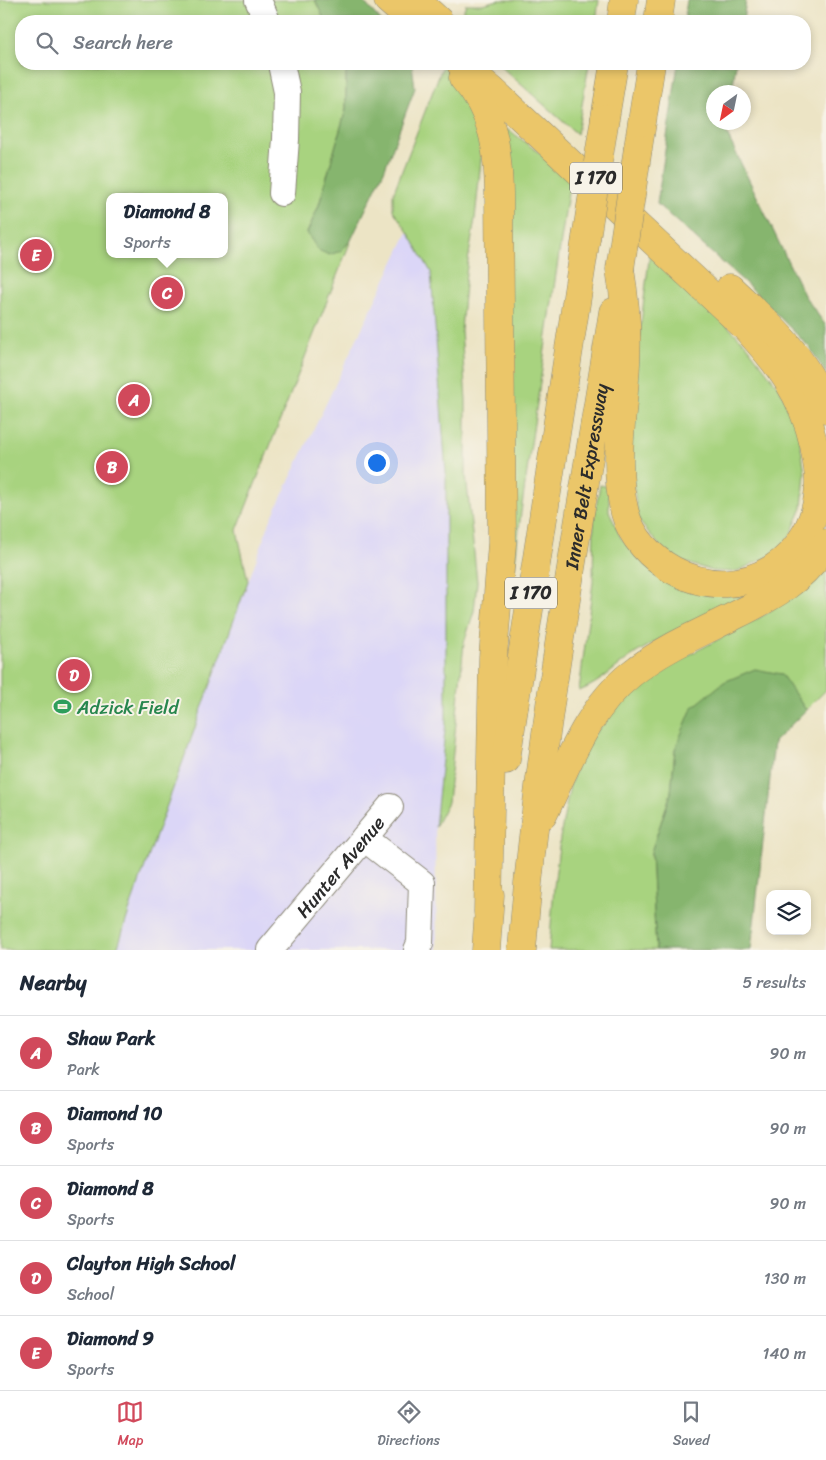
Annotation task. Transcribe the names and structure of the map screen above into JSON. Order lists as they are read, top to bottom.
{
  "streets": {
    "highway": ["I 170", "Inner Belt Expressway"],
    "street": ["Hunter Avenue"]
  },
  "places": {
    "sports": ["Adzick Field"]
  },
  "north": "bottom left",
  "page": {
    "search": "Search here",
    "popup": ["Diamond 8", "Sports"],
    "pins": [
      "E",
      "C",
      "A",
      "B",
      "D"
    ],
    "heading": ["Nearby", "5 results"],
    "list": [
      {
        "mark": "A",
        "name": "Shaw Park",
        "note": "Park",
        "value": "90 m"
      },
      {
        "mark": "B",
        "name": "Diamond 10",
        "note": "Sports",
        "value": "90 m"
      },
      {
        "mark": "C",
        "name": "Diamond 8",
        "note": "Sports",
        "value": "90 m"
      },
      {
        "mark": "D",
        "name": "Clayton High School",
        "note": "School",
        "value": "130 m"
      },
      {
        "mark": "E",
        "name": "Diamond 9",
        "note": "Sports",
        "value": "140 m"
      }
    ],
    "nav": ["Map", "Directions", "Saved"]
  }
}
